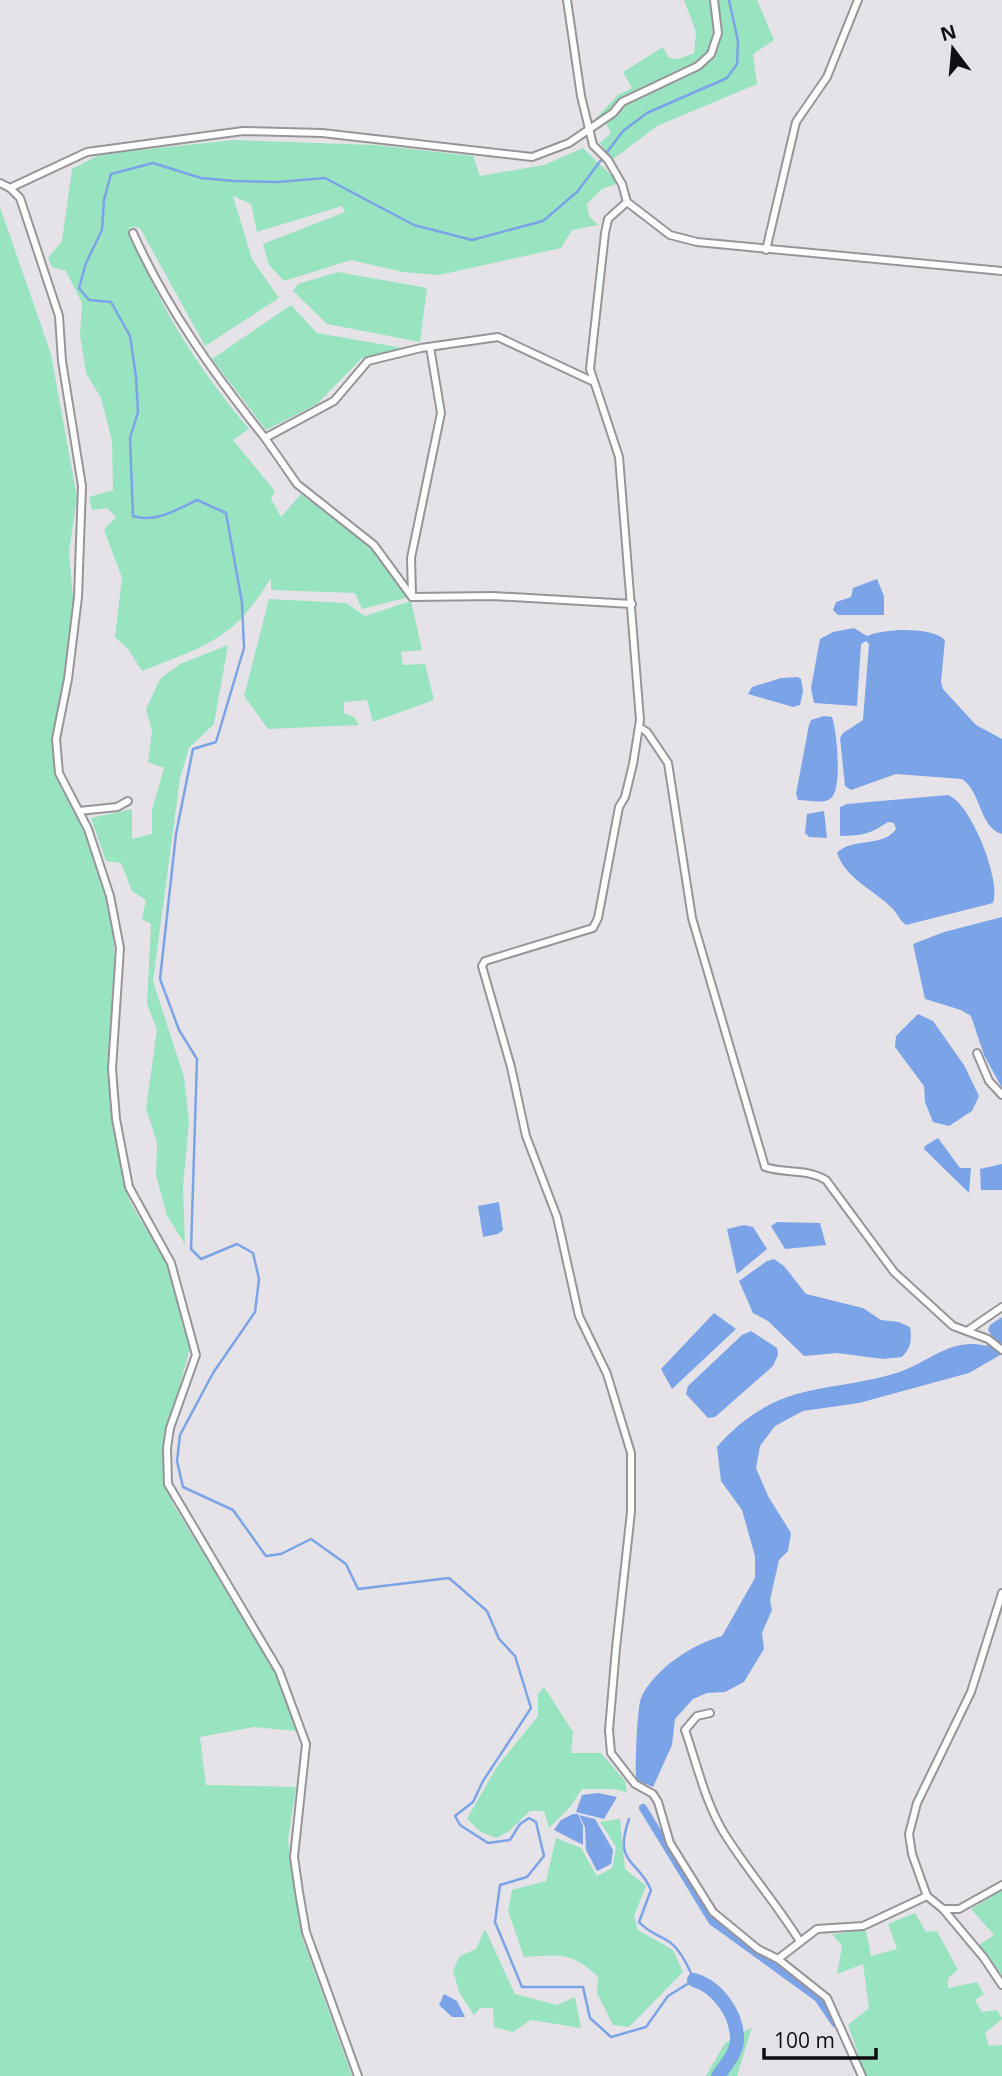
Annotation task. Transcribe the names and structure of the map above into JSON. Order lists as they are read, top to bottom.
{
  "scale_bar": "100 m",
  "north": "top"
}
